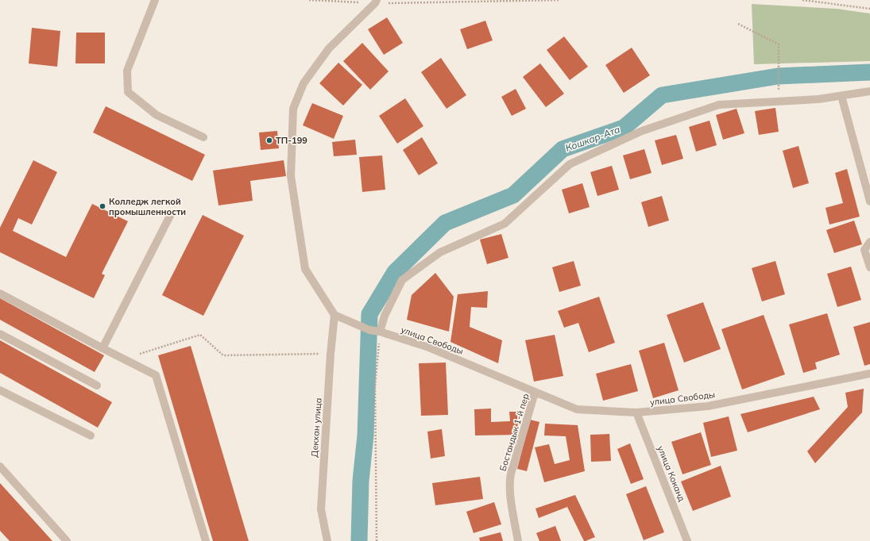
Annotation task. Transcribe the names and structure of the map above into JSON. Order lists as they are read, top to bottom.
{
  "streets": {
    "street": [
      "улица Свободы",
      "Декхан улица",
      "Бостандык 1-й пер",
      "улица Коканд"
    ]
  },
  "crossings": [
    ["улица Свободы", "Декхан улица"],
    ["улица Свободы", "Бостандык 1-й пер"],
    ["улица Свободы", "улица Коканд"]
  ],
  "water": ["Кошкар-Ата"],
  "places": ["ТП-199", "Колледж легкой промышленности"]
}
